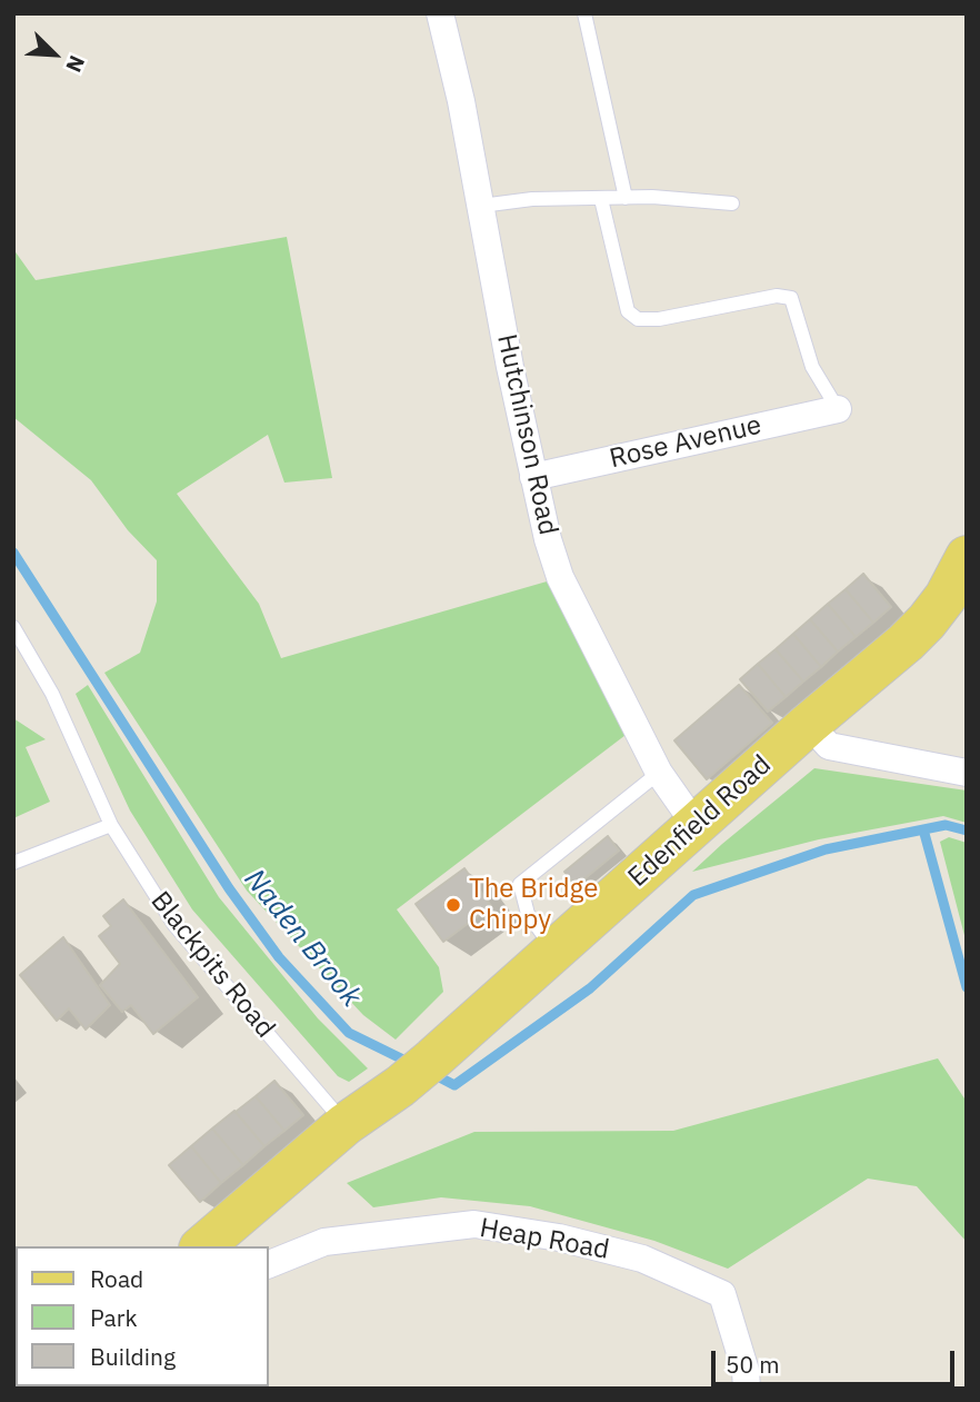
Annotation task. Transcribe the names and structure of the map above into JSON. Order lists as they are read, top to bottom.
{
  "streets": {
    "main road": ["Edenfield Road"],
    "street": ["Hutchinson Road", "Rose Avenue", "Heap Road"],
    "lane": ["Blackpits Road"]
  },
  "crossings": [
    ["Hutchinson Road", "Rose Avenue"],
    ["Hutchinson Road", "Edenfield Road"],
    ["Edenfield Road", "Blackpits Road"]
  ],
  "water": ["Naden Brook"],
  "places": ["The Bridge Chippy"],
  "legend": ["Road", "Park", "Building"],
  "scale_bar": "50 m",
  "north": "bottom right"
}
